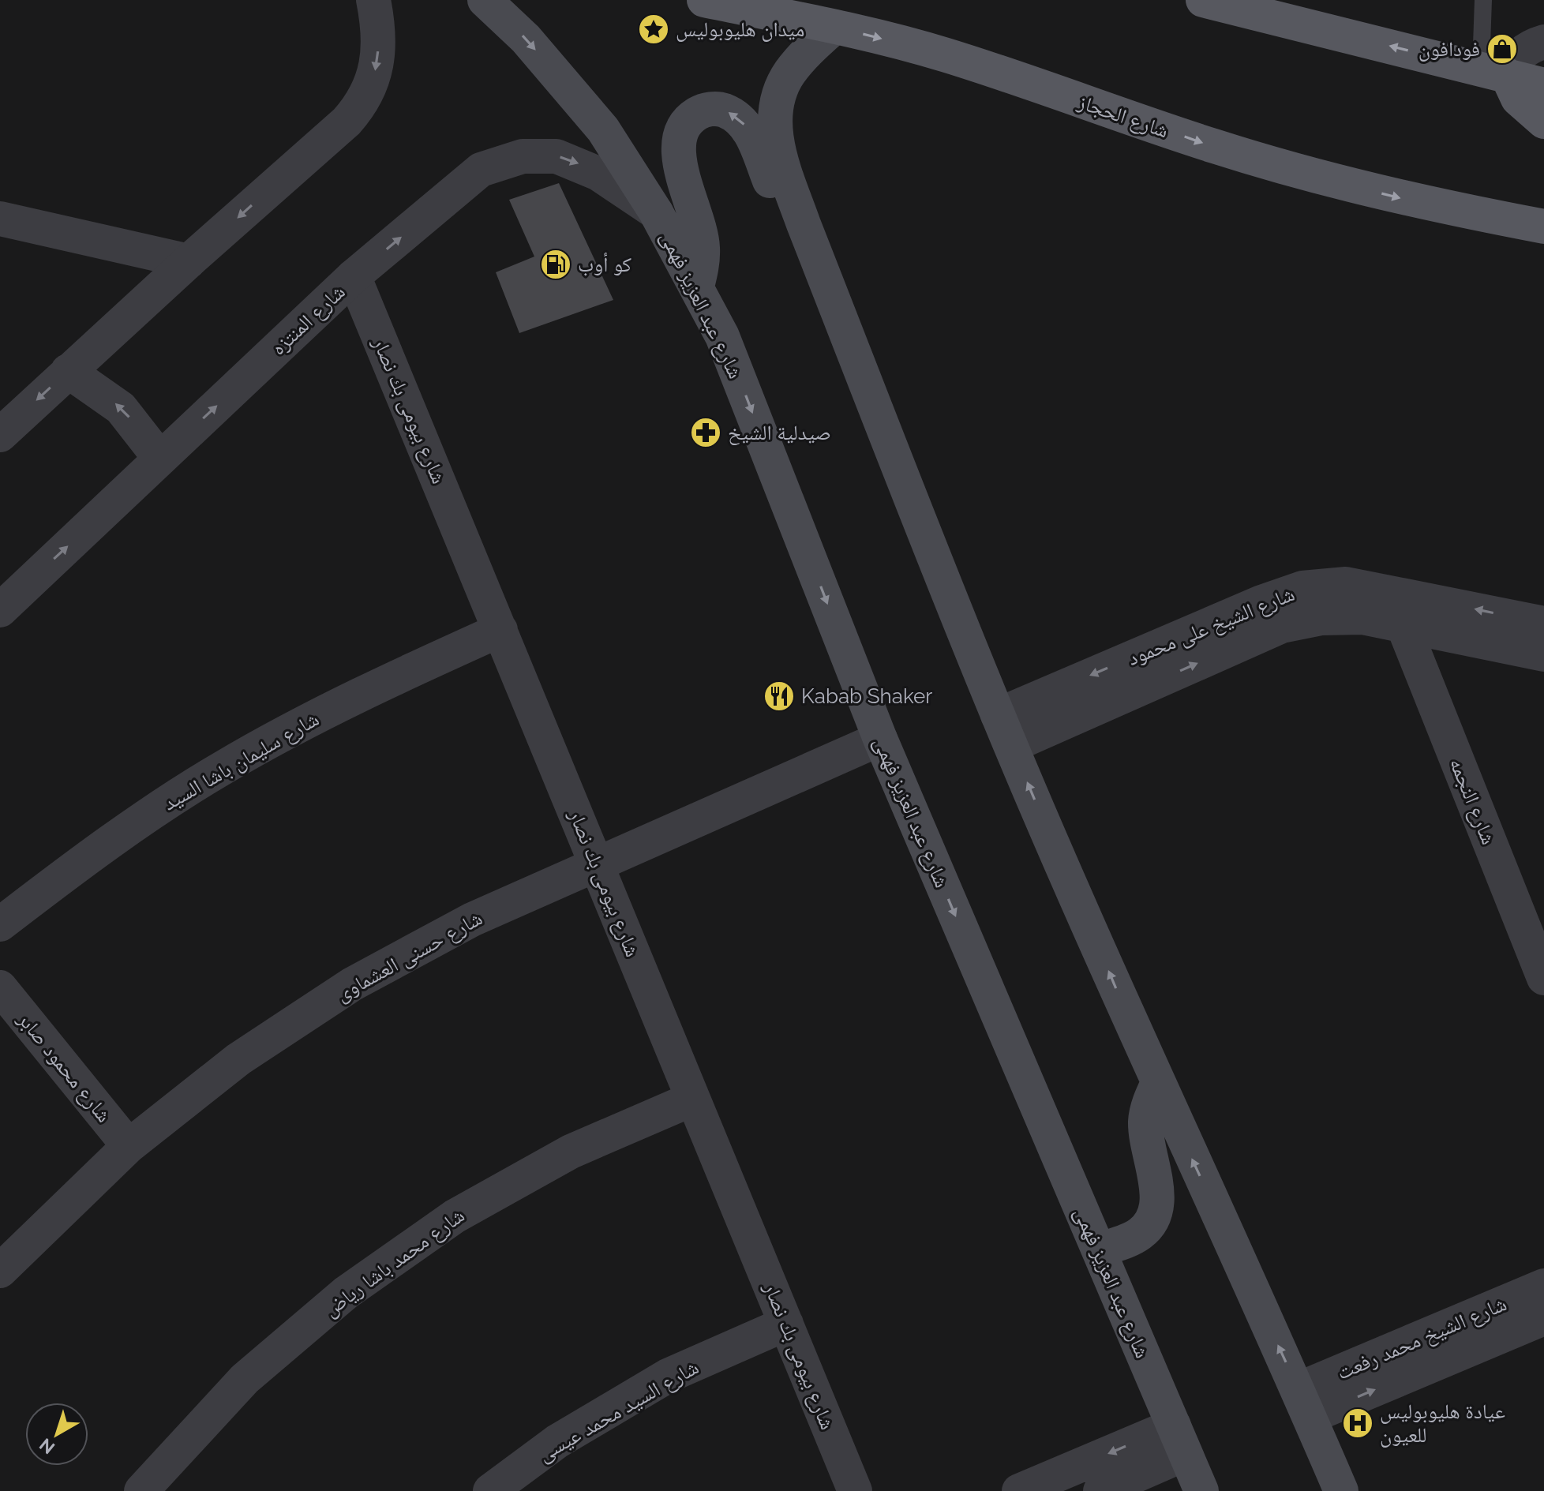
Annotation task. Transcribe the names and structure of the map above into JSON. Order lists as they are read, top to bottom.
{
  "streets": {
    "main road": ["شارع الحجاز", "شارع عبد العزيز فهمى"],
    "street": [
      "شارع المنتزه",
      "شارع بيومى بك نصار",
      "شارع الشيخ على محمود",
      "شارع سليمان باشا السيد",
      "شارع النجمه",
      "شارع حسنى العشماوى",
      "شارع محمود صابر",
      "شارع محمد باشا رياض",
      "شارع الشيخ محمد رفعت",
      "شارع السيد محمد عيسى"
    ]
  },
  "crossings": [
    ["شارع عبد العزيز فهمى", "شارع المنتزه"],
    ["شارع عبد العزيز فهمى", "شارع حسنى العشماوى"],
    ["شارع المنتزه", "شارع بيومى بك نصار"],
    ["شارع بيومى بك نصار", "شارع سليمان باشا السيد"],
    ["شارع بيومى بك نصار", "شارع حسنى العشماوى"],
    ["شارع بيومى بك نصار", "شارع محمد باشا رياض"],
    ["شارع بيومى بك نصار", "شارع السيد محمد عيسى"],
    ["شارع الشيخ على محمود", "شارع النجمه"],
    ["شارع حسنى العشماوى", "شارع محمود صابر"]
  ],
  "places": {
    "place": ["ميدان هليوبوليس"],
    "shop": ["فودافون"],
    "fuel station": ["كو أوب"],
    "pharmacy": ["صيدلية الشيخ"],
    "restaurant": ["Kabab Shaker"],
    "hospital": ["عيادة هليوبوليس للعيون"]
  },
  "north": "bottom left"
}
